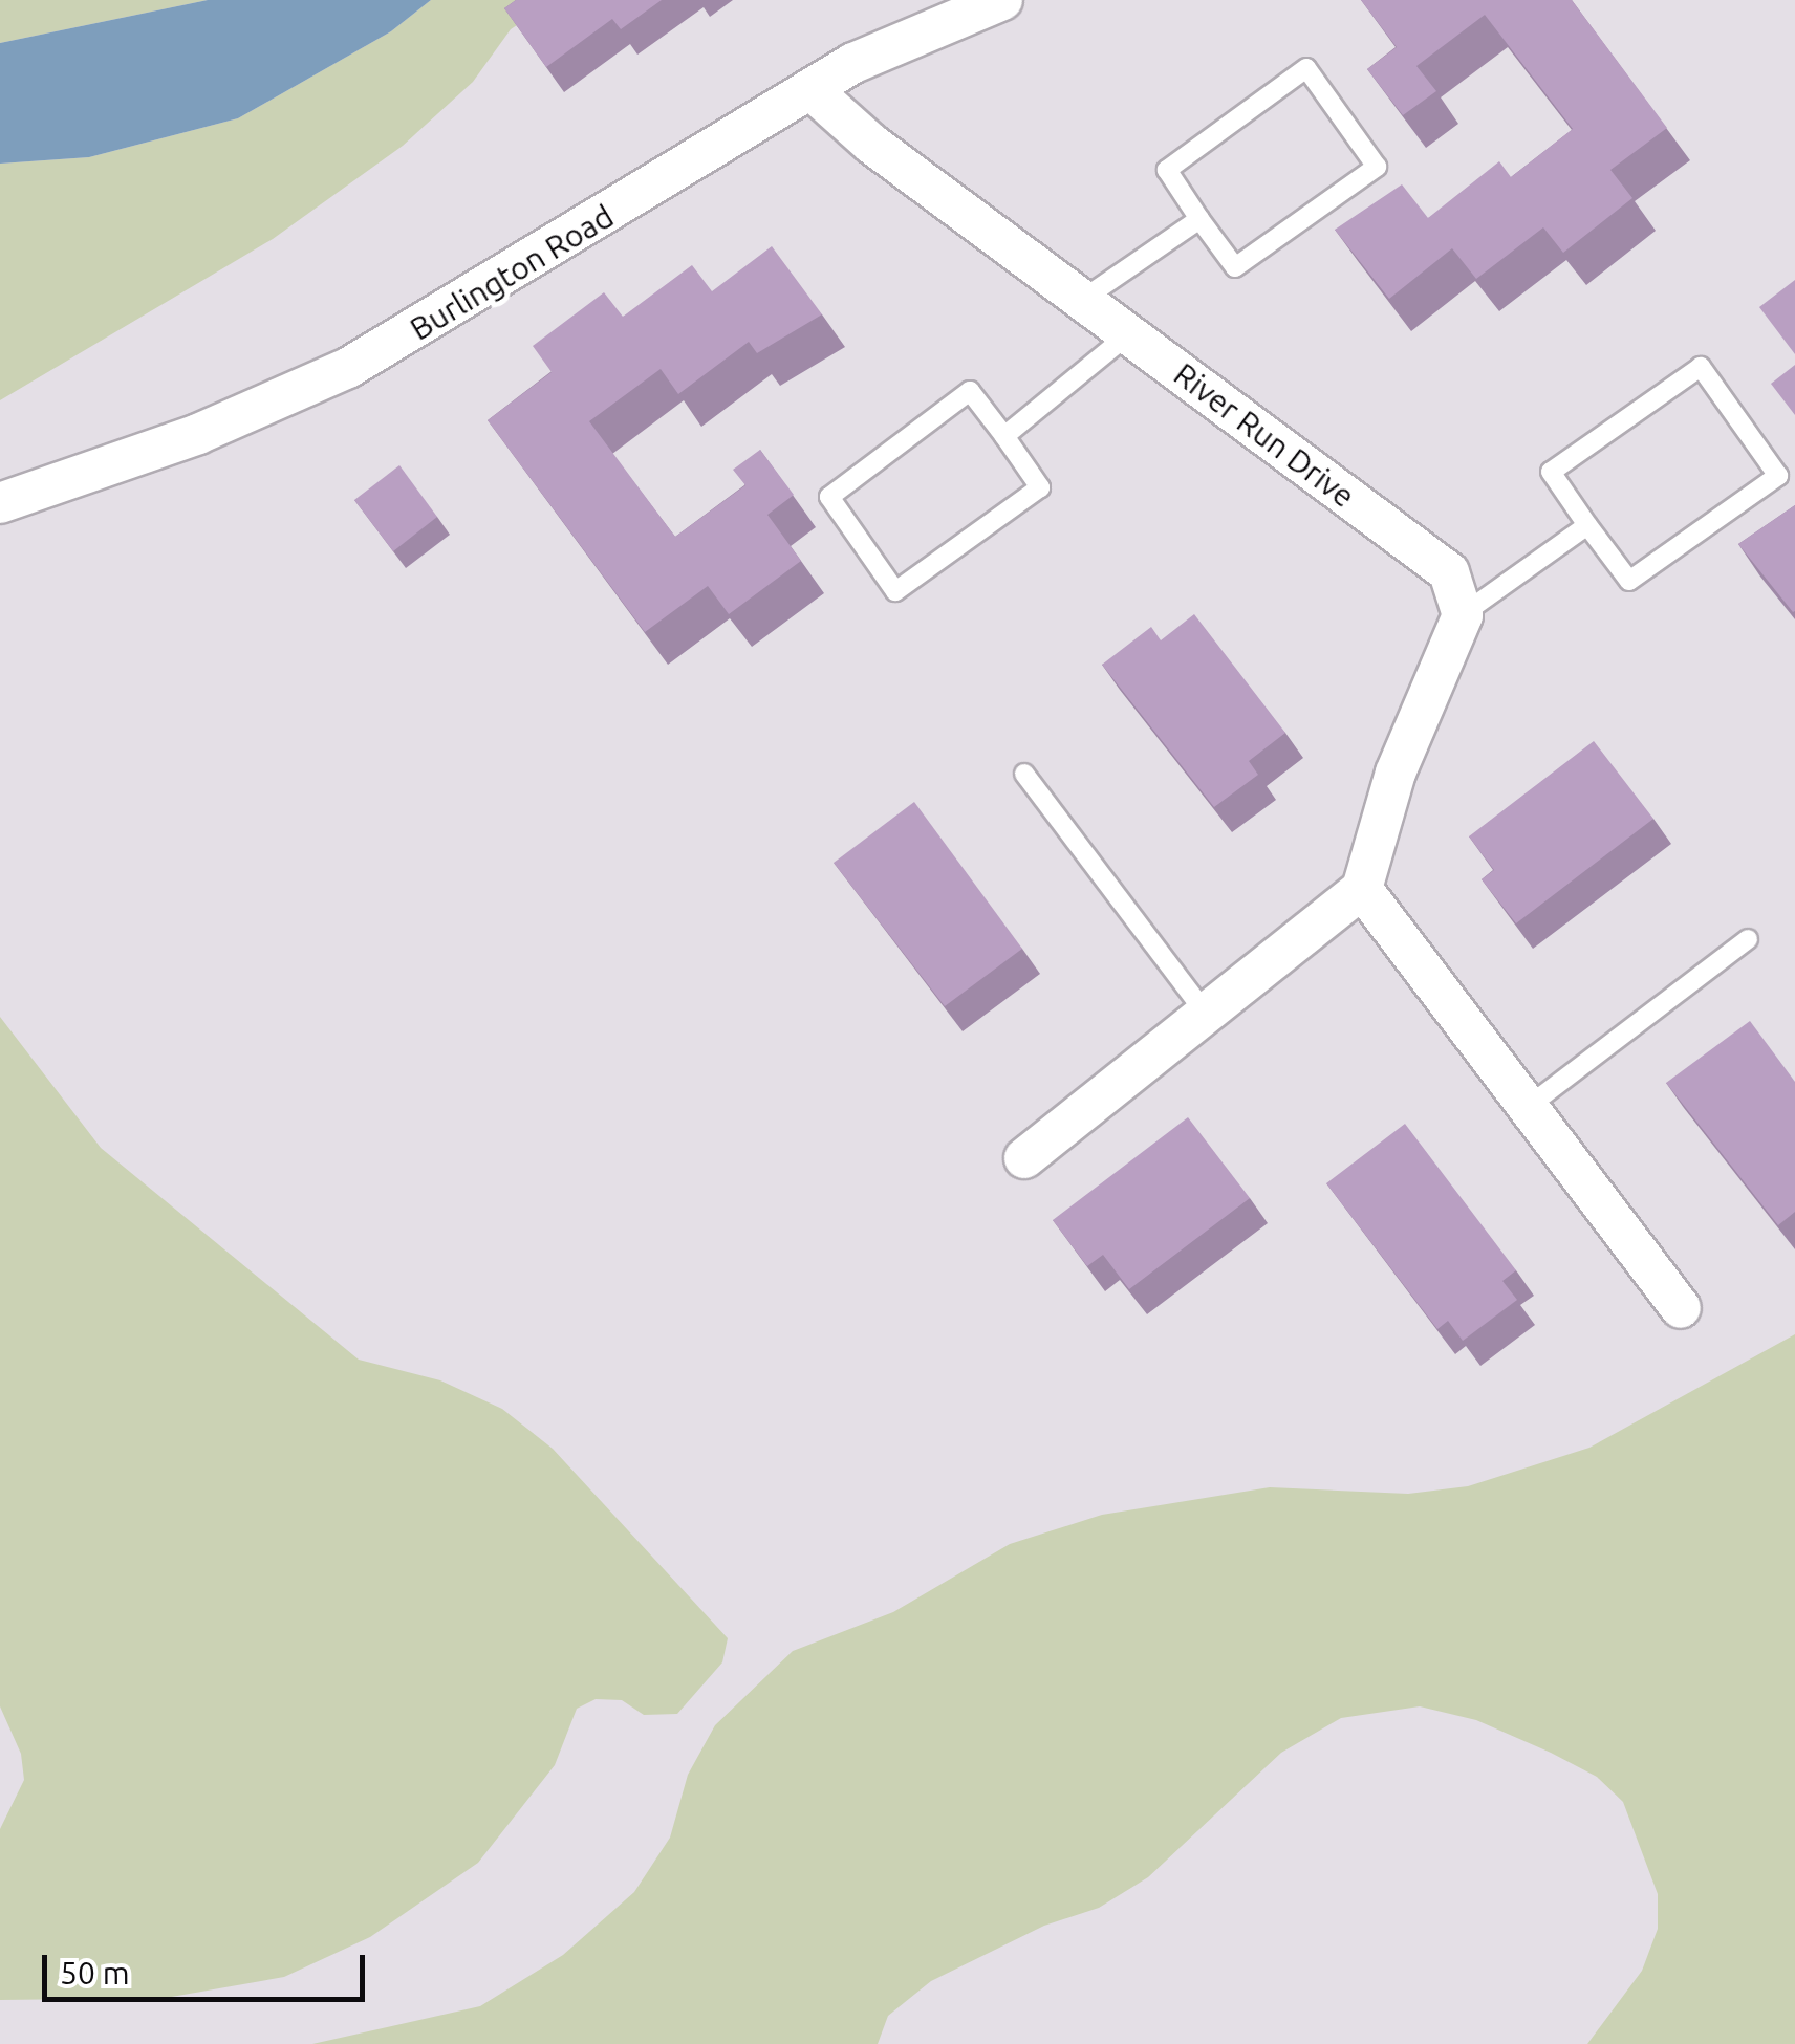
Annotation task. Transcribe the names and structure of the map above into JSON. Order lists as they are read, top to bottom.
{
  "streets": {
    "street": ["Burlington Road", "River Run Drive"]
  },
  "crossings": [
    ["Burlington Road", "River Run Drive"]
  ],
  "scale_bar": "50 m"
}
